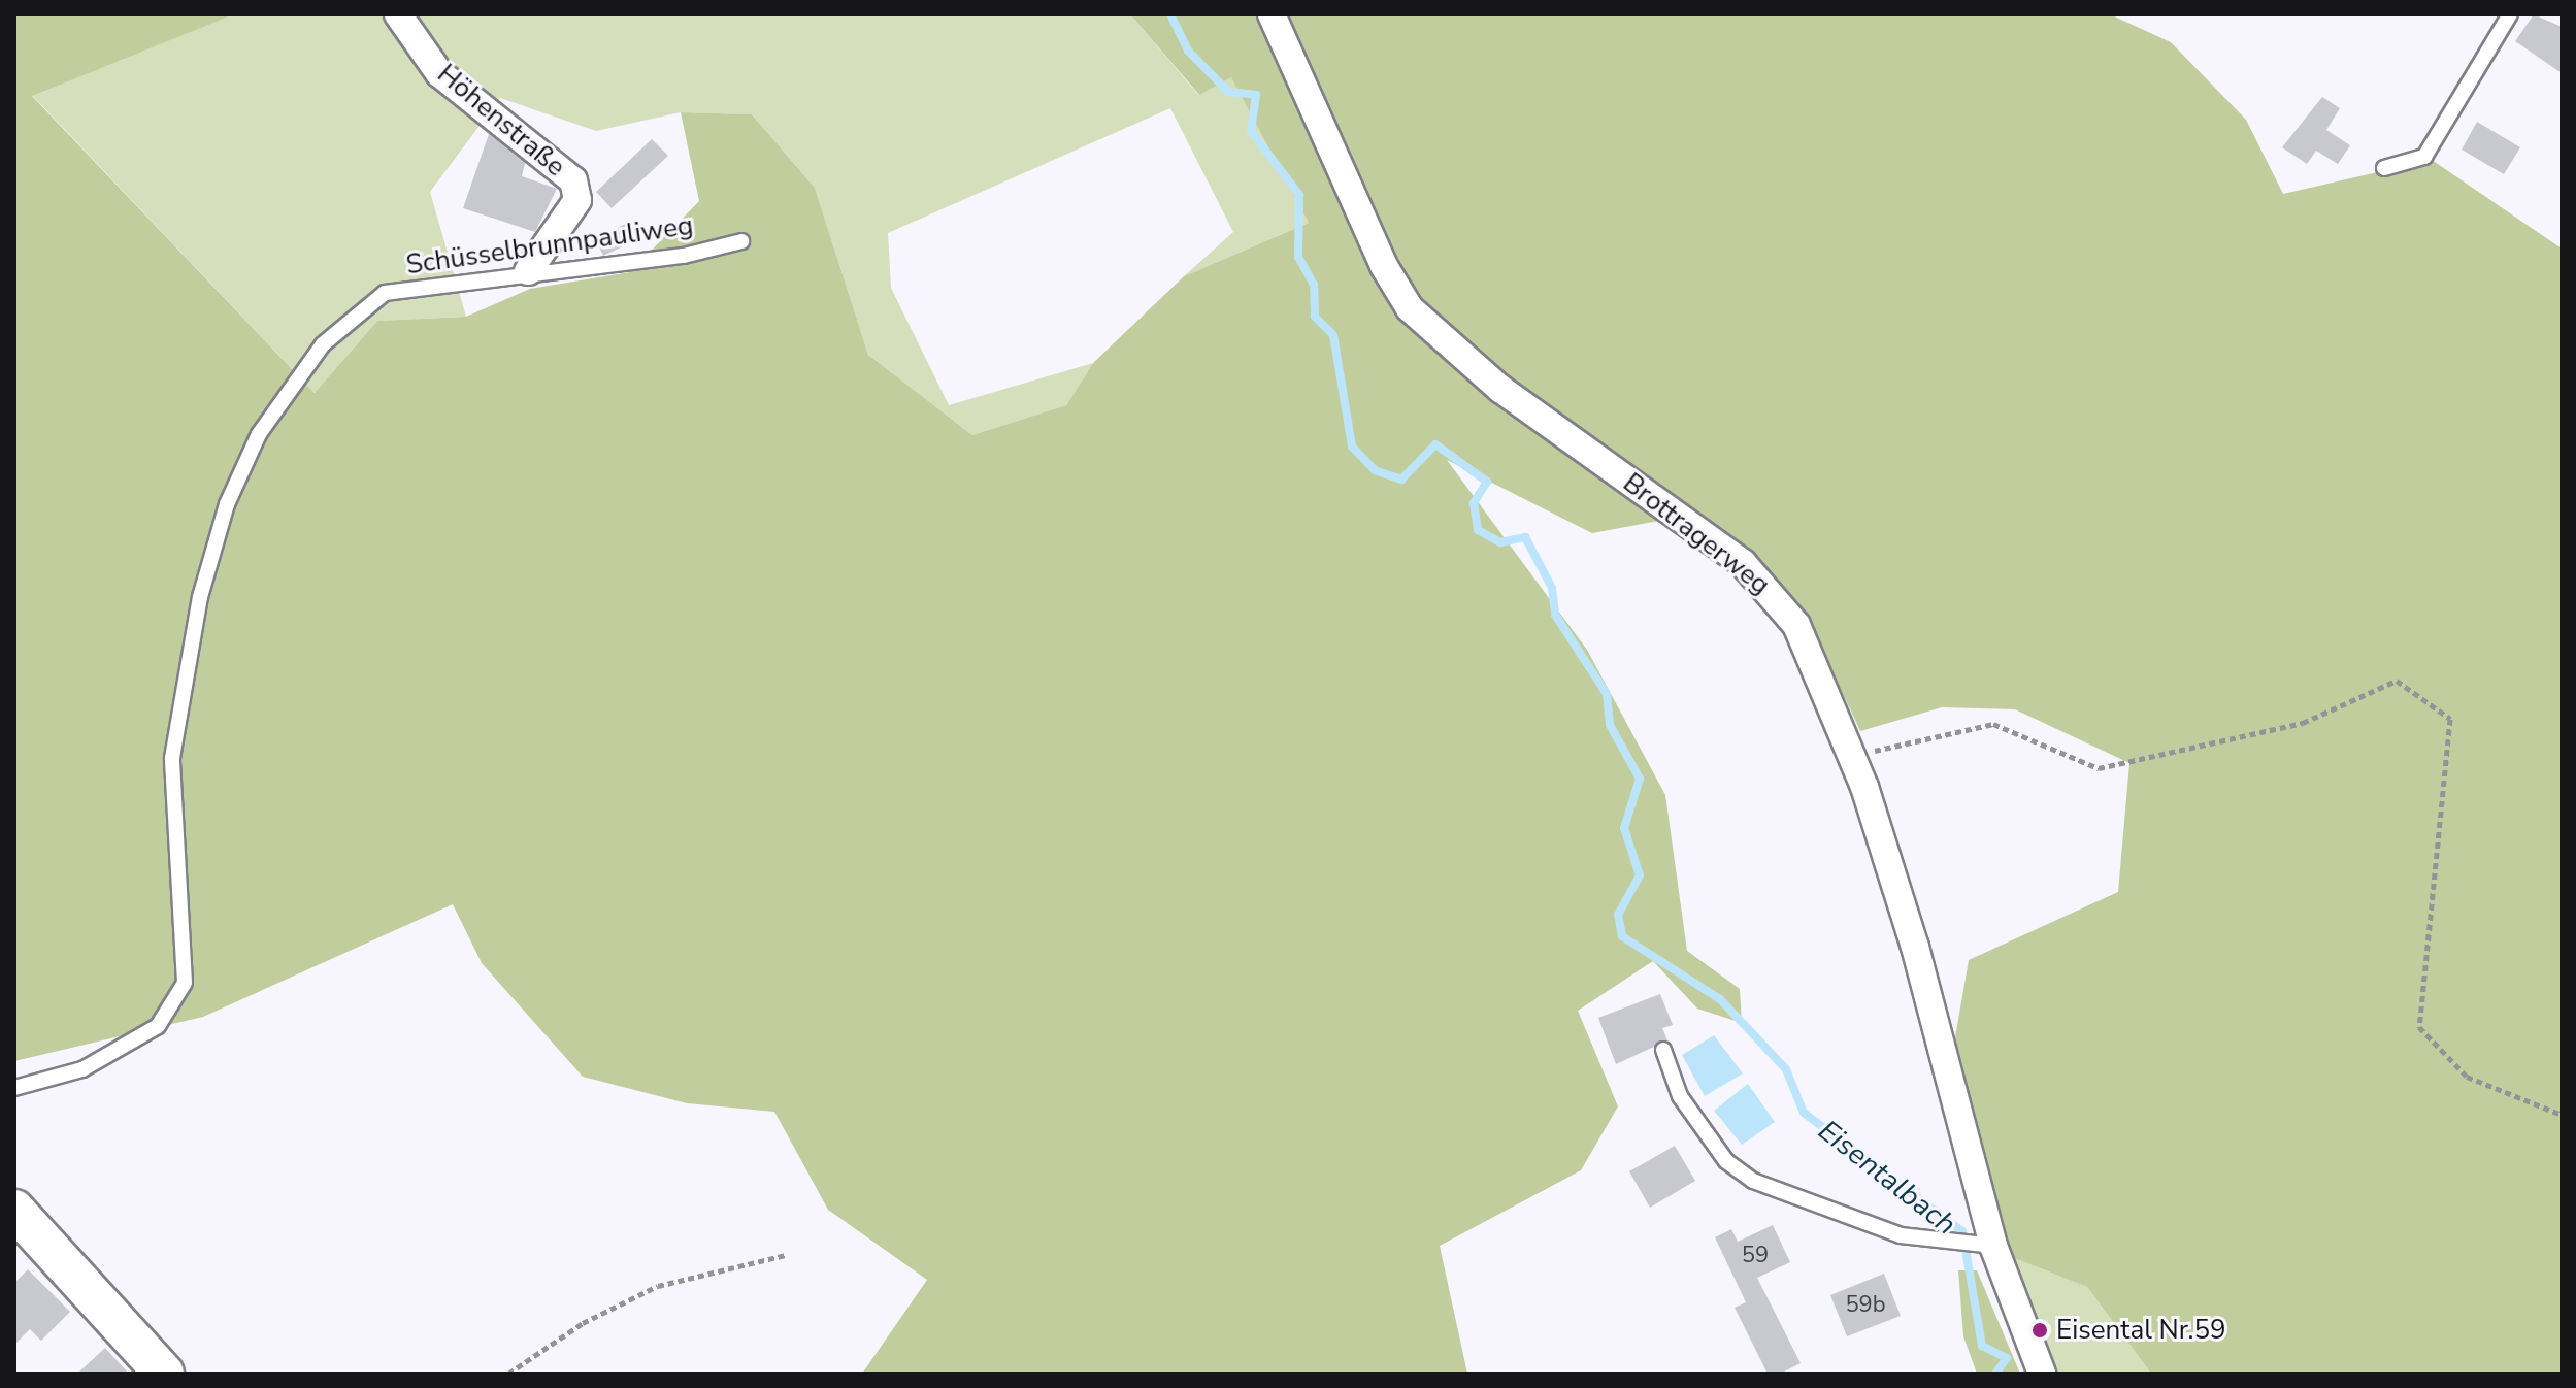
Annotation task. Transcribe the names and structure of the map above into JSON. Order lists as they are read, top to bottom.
{
  "streets": {
    "street": ["Höhenstraße", "Brottragerweg"],
    "lane": ["Schüsselbrunnpauliweg"]
  },
  "crossings": [
    ["Höhenstraße", "Schüsselbrunnpauliweg"]
  ],
  "water": ["Eisentalbach"],
  "places": ["Eisental Nr.59"],
  "house_numbers": ["59", "59b"]
}
